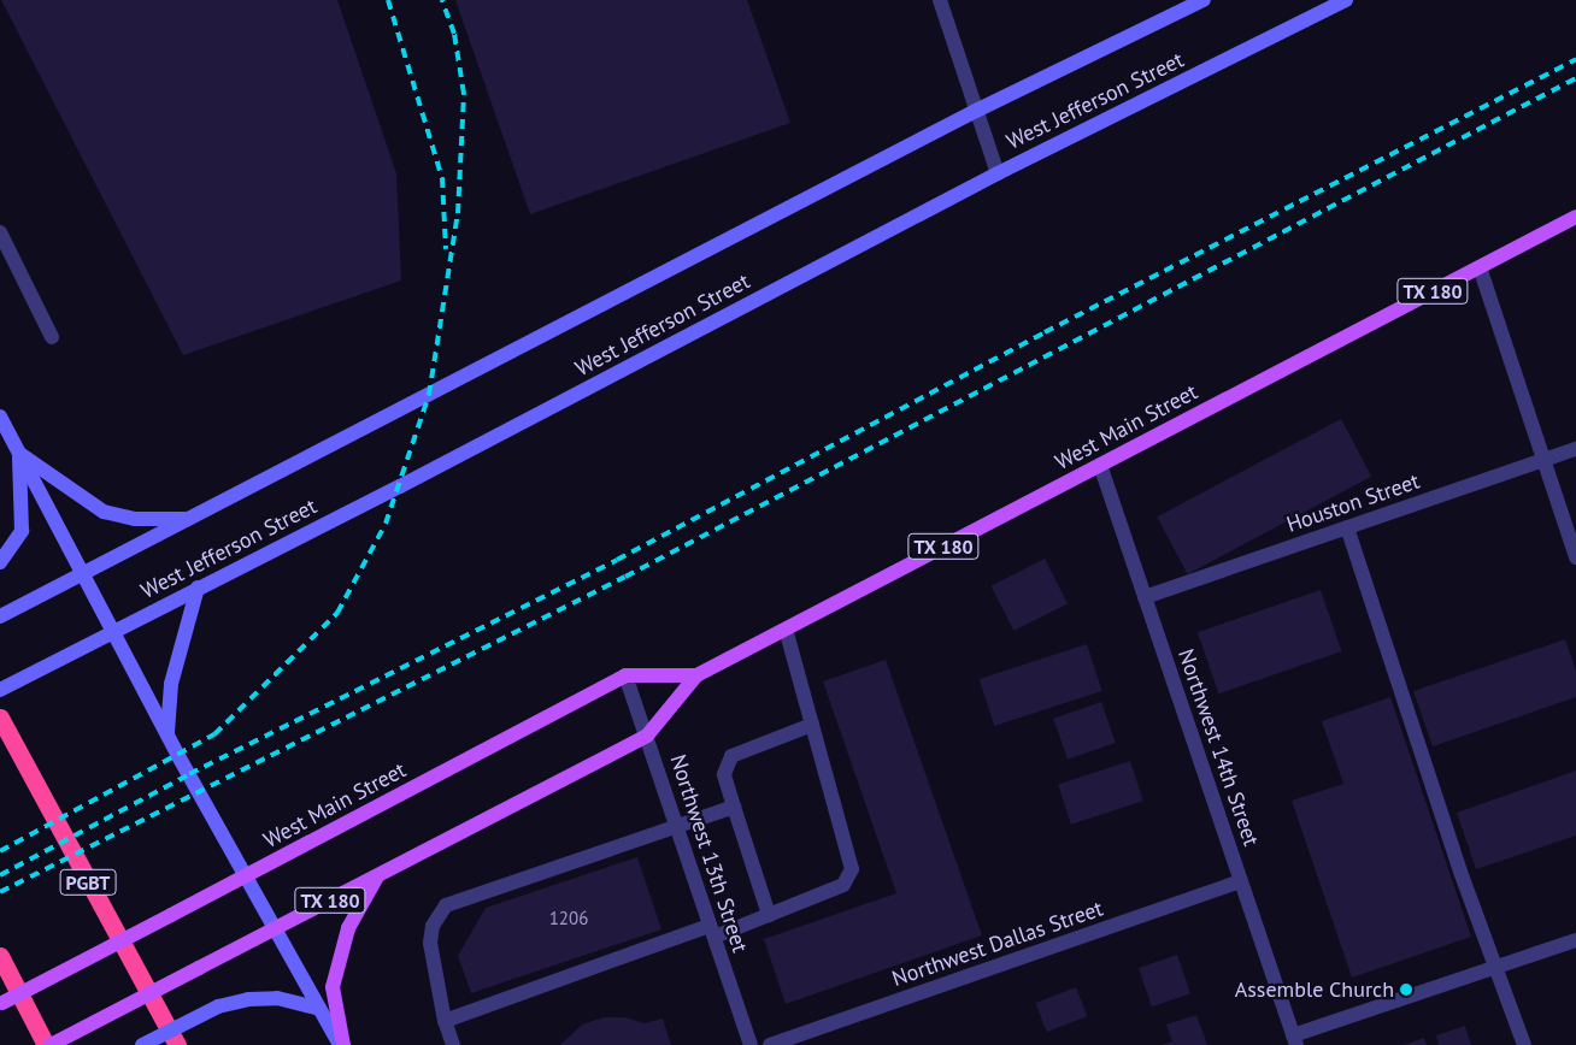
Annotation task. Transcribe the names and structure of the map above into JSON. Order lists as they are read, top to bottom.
{
  "streets": {
    "highway": ["PGBT"],
    "main road": ["West Jefferson Street", "TX 180", "West Main Street"],
    "street": [
      "Houston Street",
      "Northwest 14th Street",
      "Northwest 13th Street",
      "Northwest Dallas Street"
    ]
  },
  "crossings": [
    ["West Main Street", "Northwest 14th Street"],
    ["West Main Street", "Northwest 13th Street"],
    ["Houston Street", "Northwest 14th Street"],
    ["Northwest 14th Street", "Northwest Dallas Street"]
  ],
  "places": ["Assemble Church"],
  "house_numbers": ["1206"]
}
